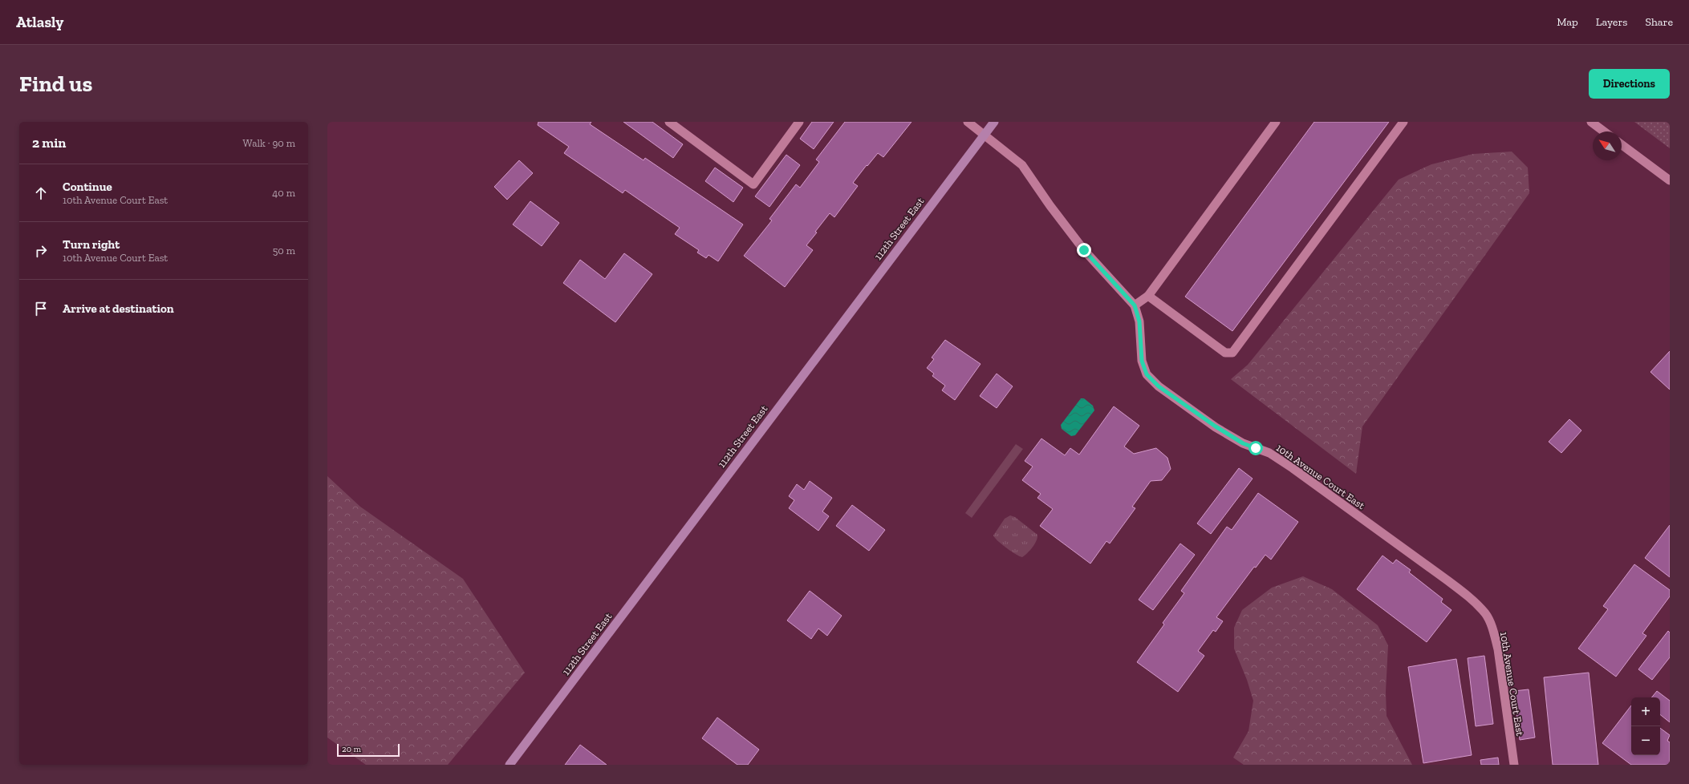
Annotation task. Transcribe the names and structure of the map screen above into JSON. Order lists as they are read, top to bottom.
{
  "streets": {
    "main road": ["112th Street East"],
    "street": ["10th Avenue Court East"]
  },
  "crossings": [
    ["112th Street East", "10th Avenue Court East"]
  ],
  "scale_bar": "20 m",
  "north": "top left",
  "page": {
    "header": "Atlasly",
    "nav": ["Map", "Layers", "Share"],
    "buttons": "Directions",
    "title": "Find us",
    "heading": ["2 min", "Walk · 90 m"],
    "list": [
      ["Continue", "10th Avenue Court East", "40 m"],
      ["Turn right", "10th Avenue Court East", "50 m"],
      "Arrive at destination"
    ],
    "map_buttons": ["+", "−"],
    "scale": "20 m"
  }
}
